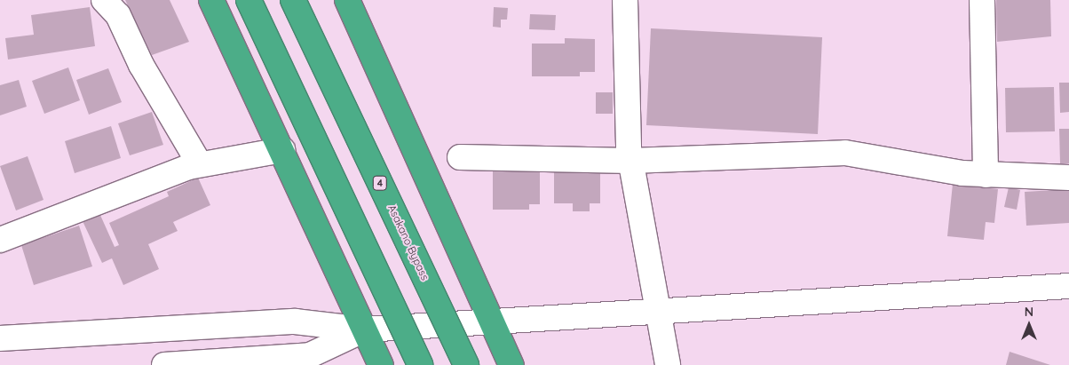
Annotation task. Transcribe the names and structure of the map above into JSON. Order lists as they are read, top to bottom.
{
  "streets": {
    "highway": ["4", "Asakano Bypass"]
  },
  "north": "top"
}
